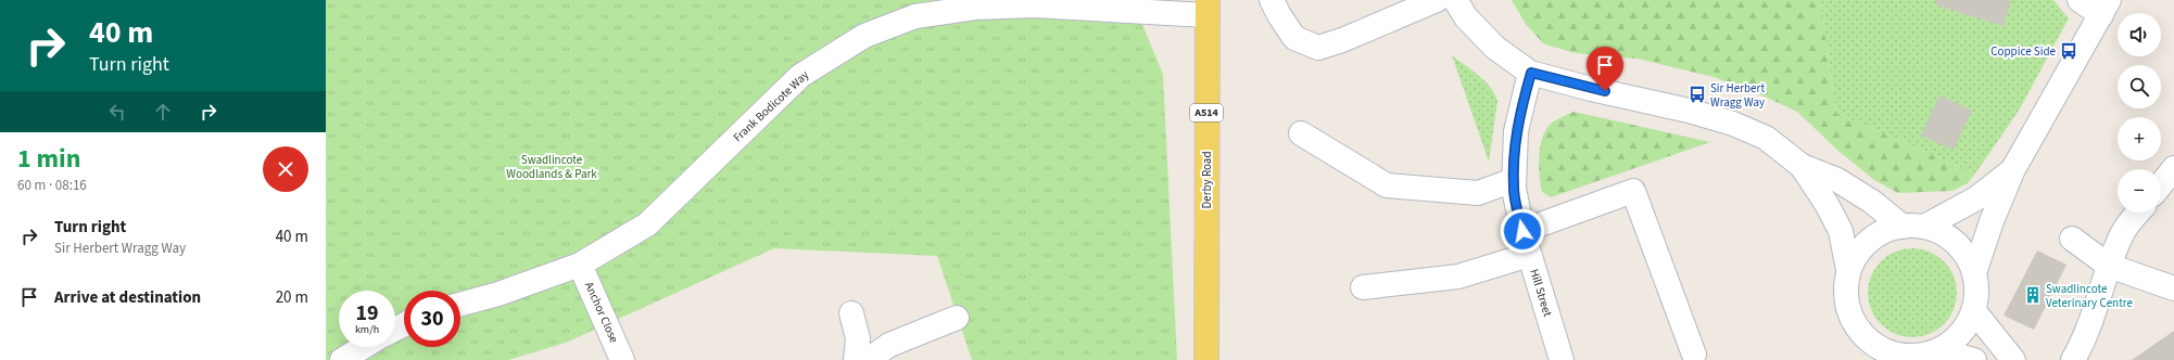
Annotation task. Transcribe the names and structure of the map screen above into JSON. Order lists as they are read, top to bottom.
{
  "streets": {
    "main road": ["A514", "Derby Road"],
    "street": ["Frank Bodicote Way", "Hill Street", "Anchor Close"]
  },
  "crossings": [
    ["Frank Bodicote Way", "Derby Road"],
    ["Frank Bodicote Way", "Anchor Close"]
  ],
  "parks": ["Swadlincote Woodlands & Park"],
  "places": {
    "bus stop": ["Coppice Side", "Sir Herbert Wragg Way"],
    "building": ["Swadlincote Veterinary Centre"]
  },
  "page": {
    "turn": ["40 m", "Turn right"],
    "map_buttons": ["+", "−"],
    "heading": ["1 min", "60 m · 08:16"],
    "list": [
      {
        "name": "Turn right",
        "note": "Sir Herbert Wragg Way",
        "value": "40 m"
      },
      {
        "name": "Arrive at destination",
        "value": "20 m"
      }
    ],
    "speed": "19 km/h",
    "limit": "30"
  }
}
